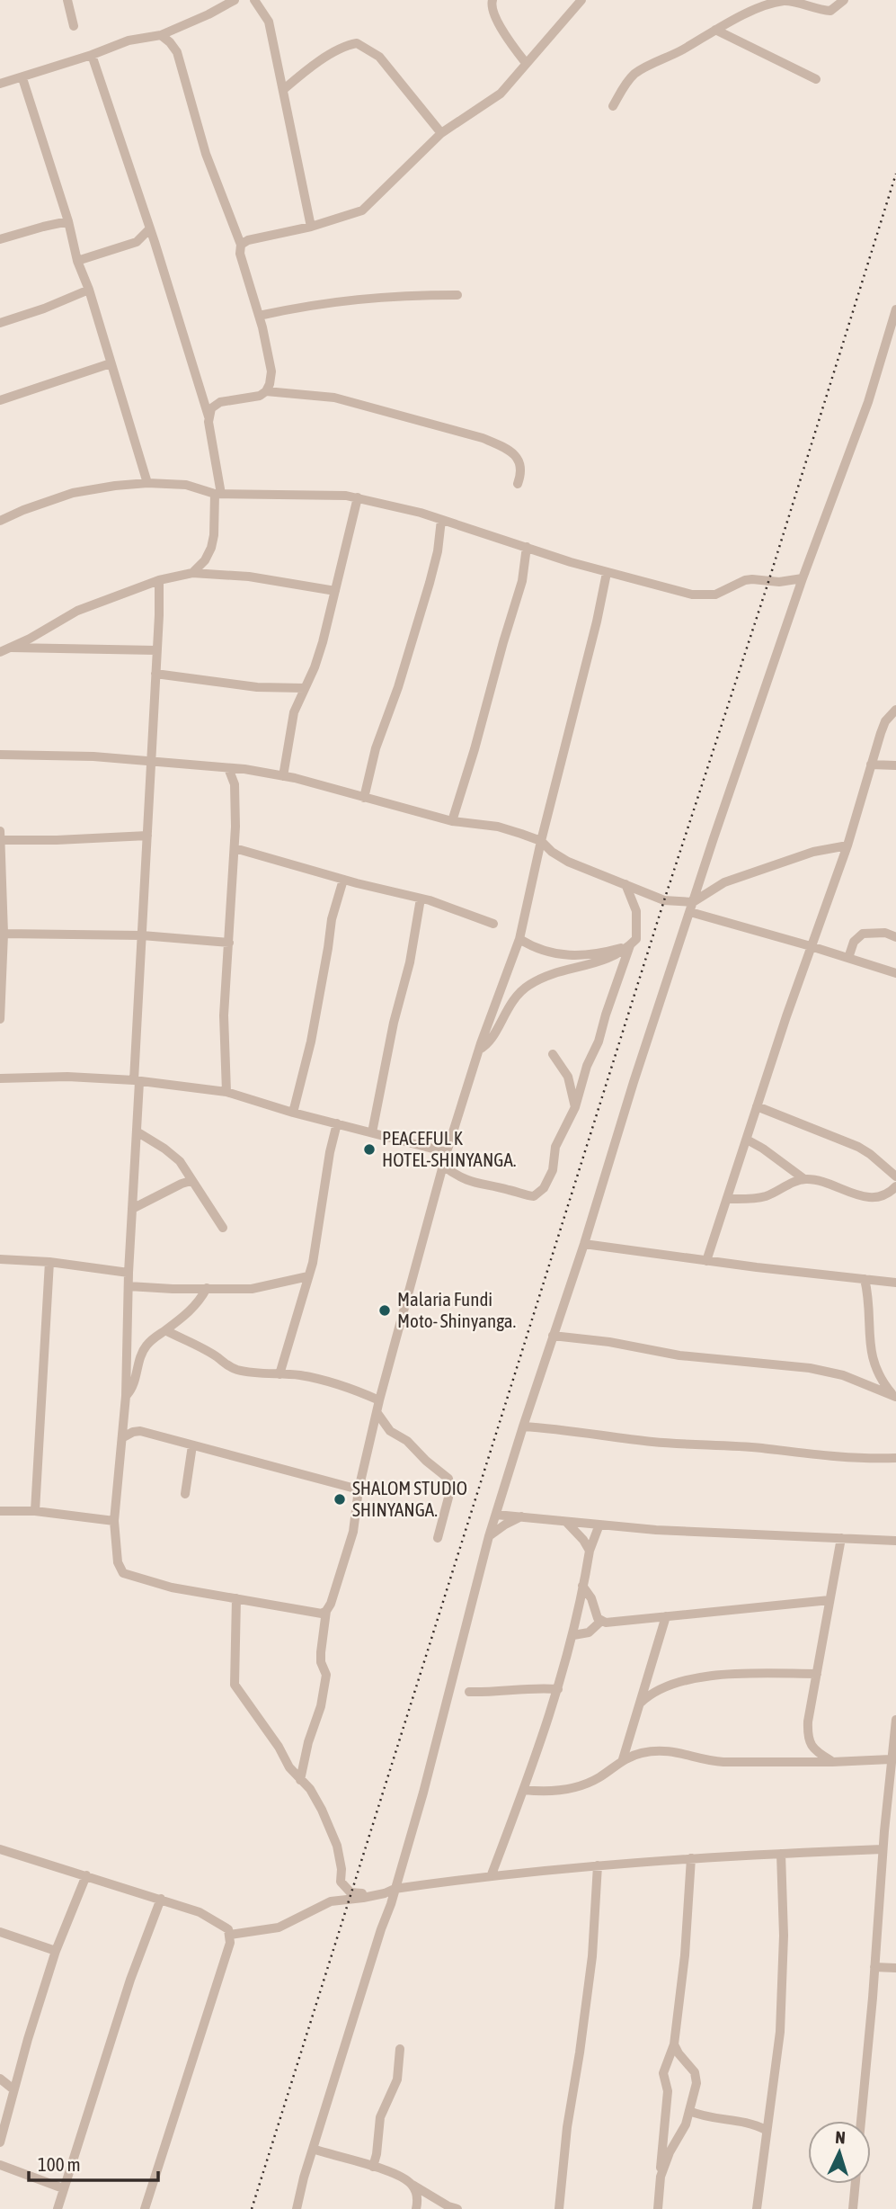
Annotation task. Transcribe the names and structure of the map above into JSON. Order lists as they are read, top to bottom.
{
  "places": ["PEACEFUL K HOTEL-SHINYANGA.", "Malaria Fundi Moto- Shinyanga.", "SHALOM STUDIO SHINYANGA."],
  "scale_bar": "100 m",
  "north": "top"
}
